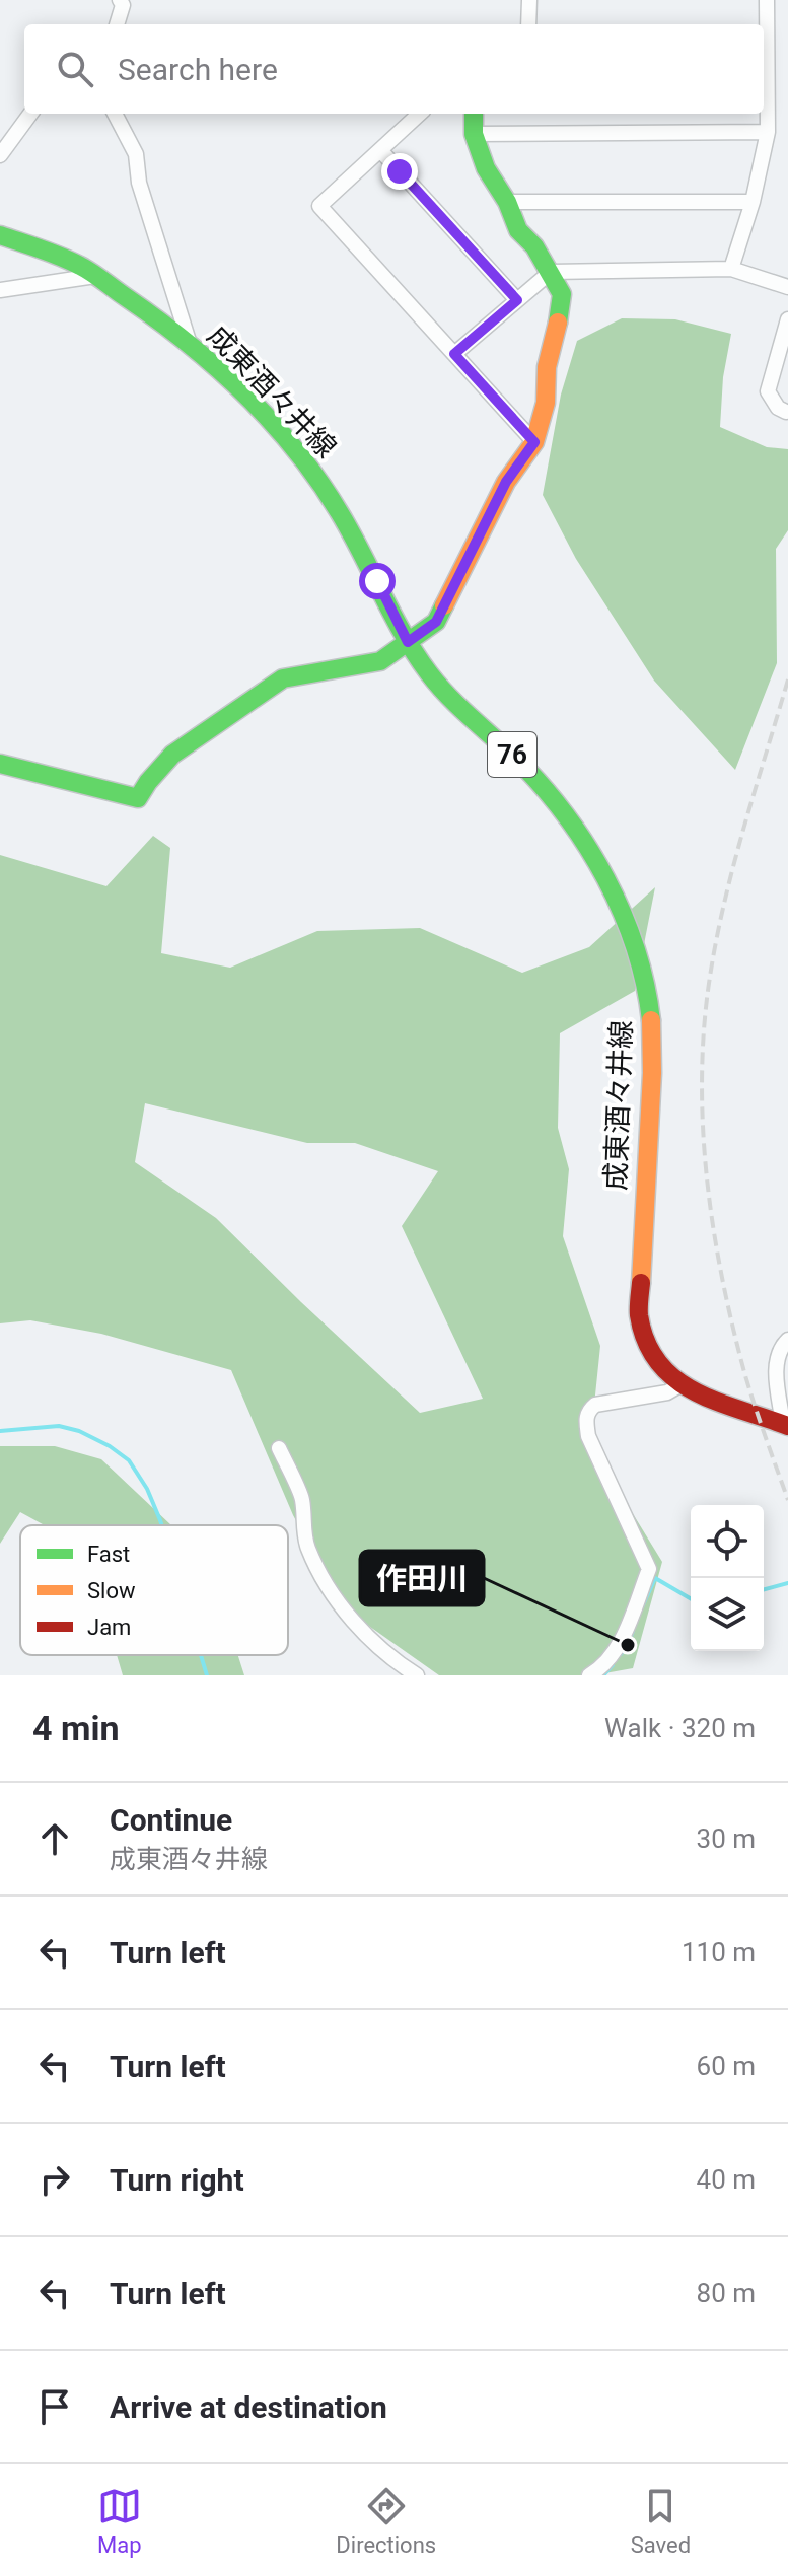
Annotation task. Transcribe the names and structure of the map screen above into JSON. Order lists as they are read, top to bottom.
{
  "streets": {
    "main road": ["成東酒々井線", "76"]
  },
  "places": ["作田川"],
  "legend": ["Fast", "Slow", "Jam"],
  "page": {
    "search": "Search here",
    "heading": ["4 min", "Walk · 320 m"],
    "list": [
      ["Continue", "成東酒々井線", "30 m"],
      ["Turn left", "110 m"],
      ["Turn left", "60 m"],
      ["Turn right", "40 m"],
      ["Turn left", "80 m"],
      "Arrive at destination"
    ],
    "nav": ["Map", "Directions", "Saved"]
  }
}
